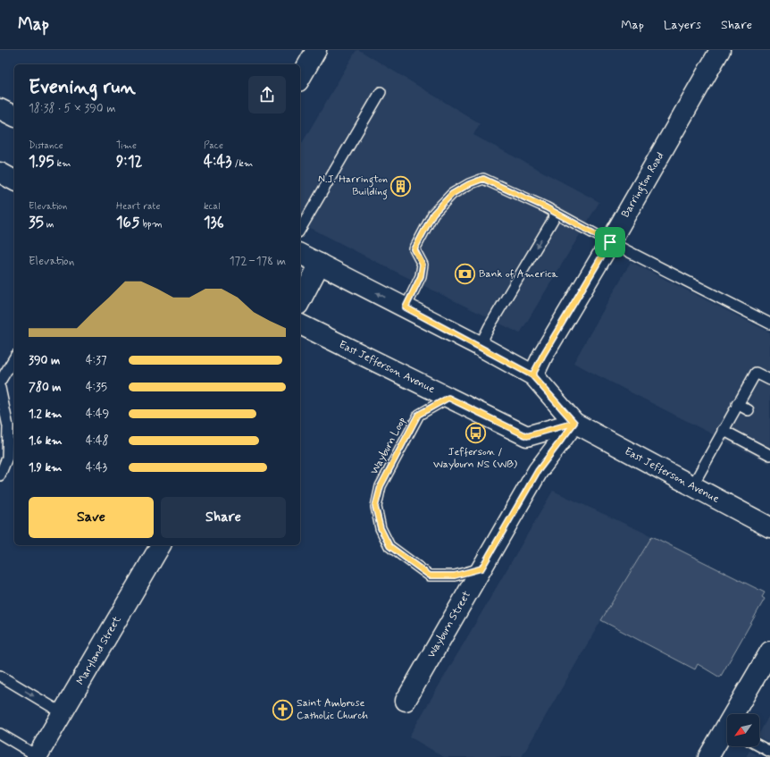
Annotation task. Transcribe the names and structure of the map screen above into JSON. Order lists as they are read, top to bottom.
{
  "streets": {
    "street": [
      "Barrington Road",
      "East Jefferson Avenue",
      "Wayburn Street",
      "Maryland Street"
    ],
    "lane": ["Wayburn Loop"]
  },
  "crossings": [
    ["Barrington Road", "East Jefferson Avenue"],
    ["East Jefferson Avenue", "Wayburn Loop"],
    ["East Jefferson Avenue", "Wayburn Street"],
    ["Wayburn Loop", "Wayburn Street"]
  ],
  "places": {
    "building": ["N.J. Harrington Building"],
    "bank": ["Bank of America"],
    "bus stop": ["Jefferson / Wayburn NS (WB)"],
    "church": ["Saint Ambrose Catholic Church"]
  },
  "north": "bottom left",
  "page": {
    "header": "Map",
    "nav": ["Map", "Layers", "Share"],
    "heading": ["Evening run", "18:38 · 5 × 390 m"],
    "stats": [
      ["Distance", "1.95 km"],
      ["Time", "9:12"],
      ["Pace", "4:43 /km"],
      ["Elevation", "35 m"],
      ["Heart rate", "165 bpm"],
      ["kcal", "136"]
    ],
    "chart": ["Elevation", "172–178 m"],
    "list": [
      {
        "name": "390 m",
        "note": "4:37"
      },
      {
        "name": "780 m",
        "note": "4:35"
      },
      {
        "name": "1.2 km",
        "note": "4:49"
      },
      {
        "name": "1.6 km",
        "note": "4:48"
      },
      {
        "name": "1.9 km",
        "note": "4:43"
      }
    ],
    "buttons": ["Save", "Share"]
  }
}
